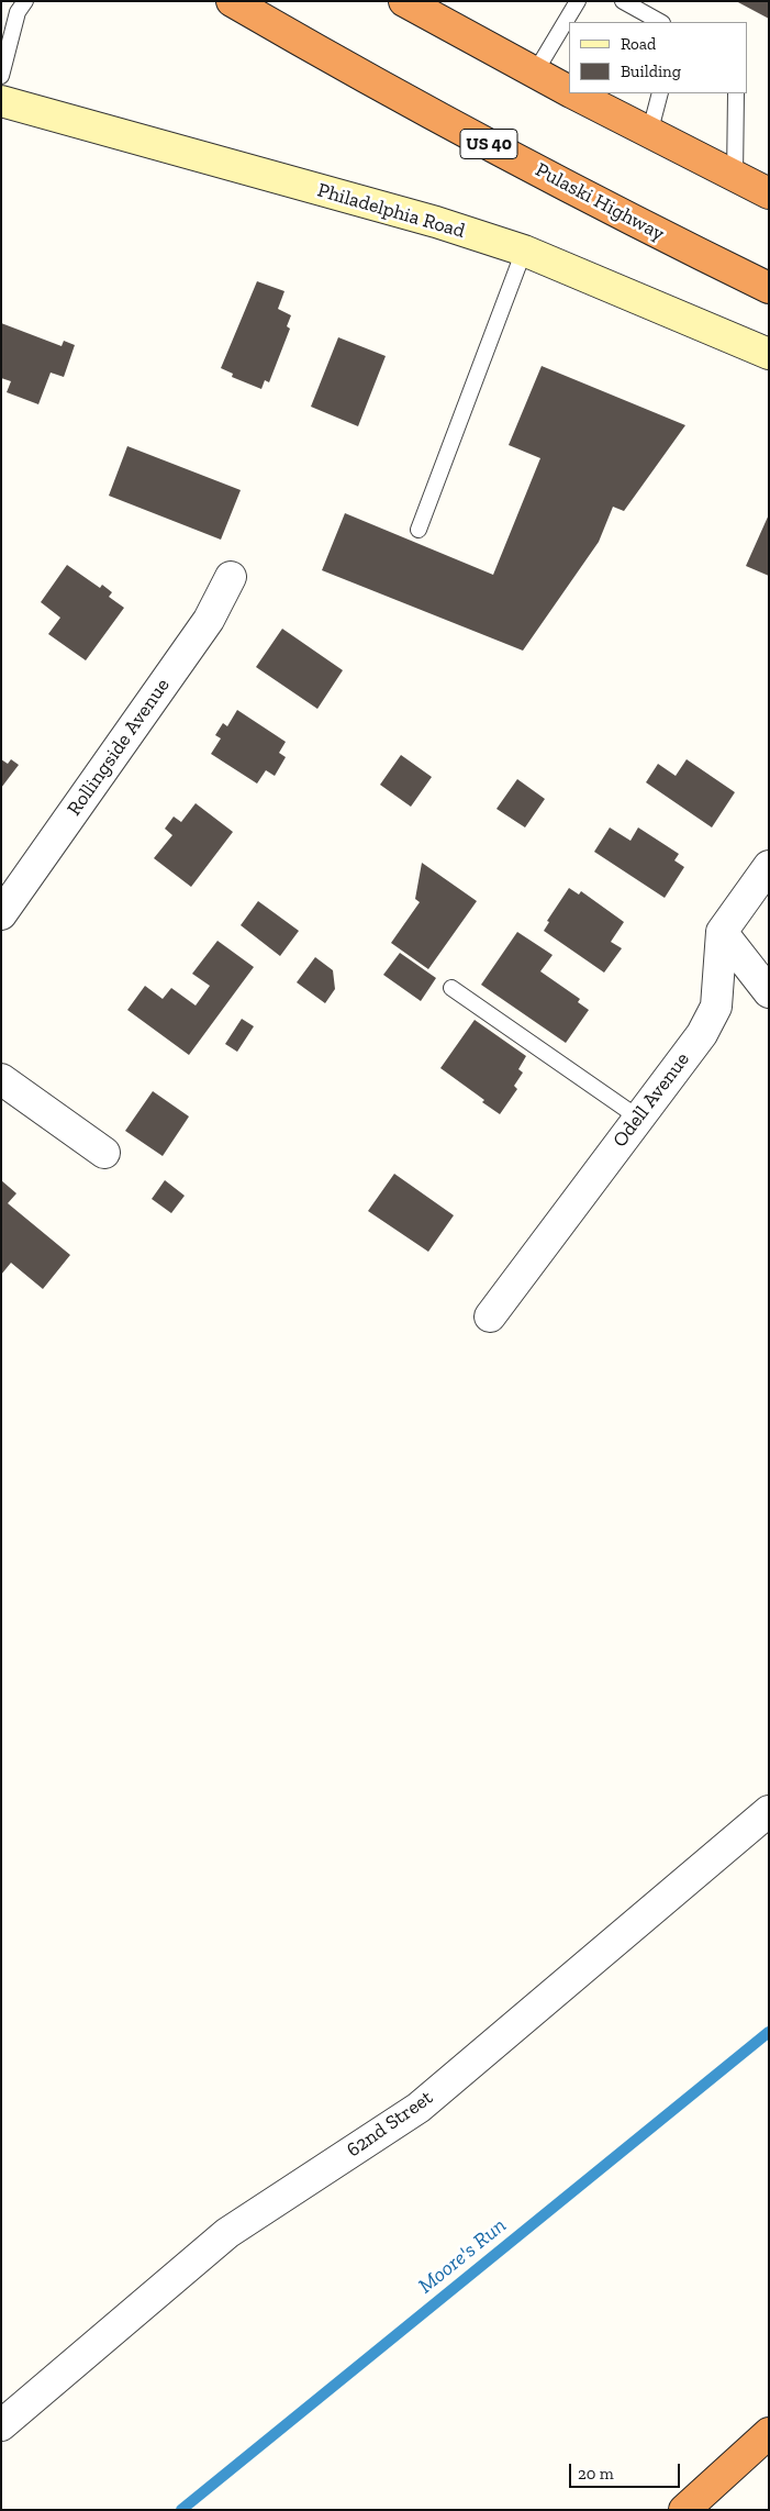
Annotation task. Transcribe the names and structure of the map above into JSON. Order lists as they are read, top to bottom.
{
  "streets": {
    "highway": ["US 40", "Pulaski Highway"],
    "main road": ["Philadelphia Road"],
    "street": ["Rollingside Avenue", "Odell Avenue", "62nd Street"]
  },
  "water": ["Moore's Run"],
  "legend": ["Road", "Building"],
  "scale_bar": "20 m"
}
